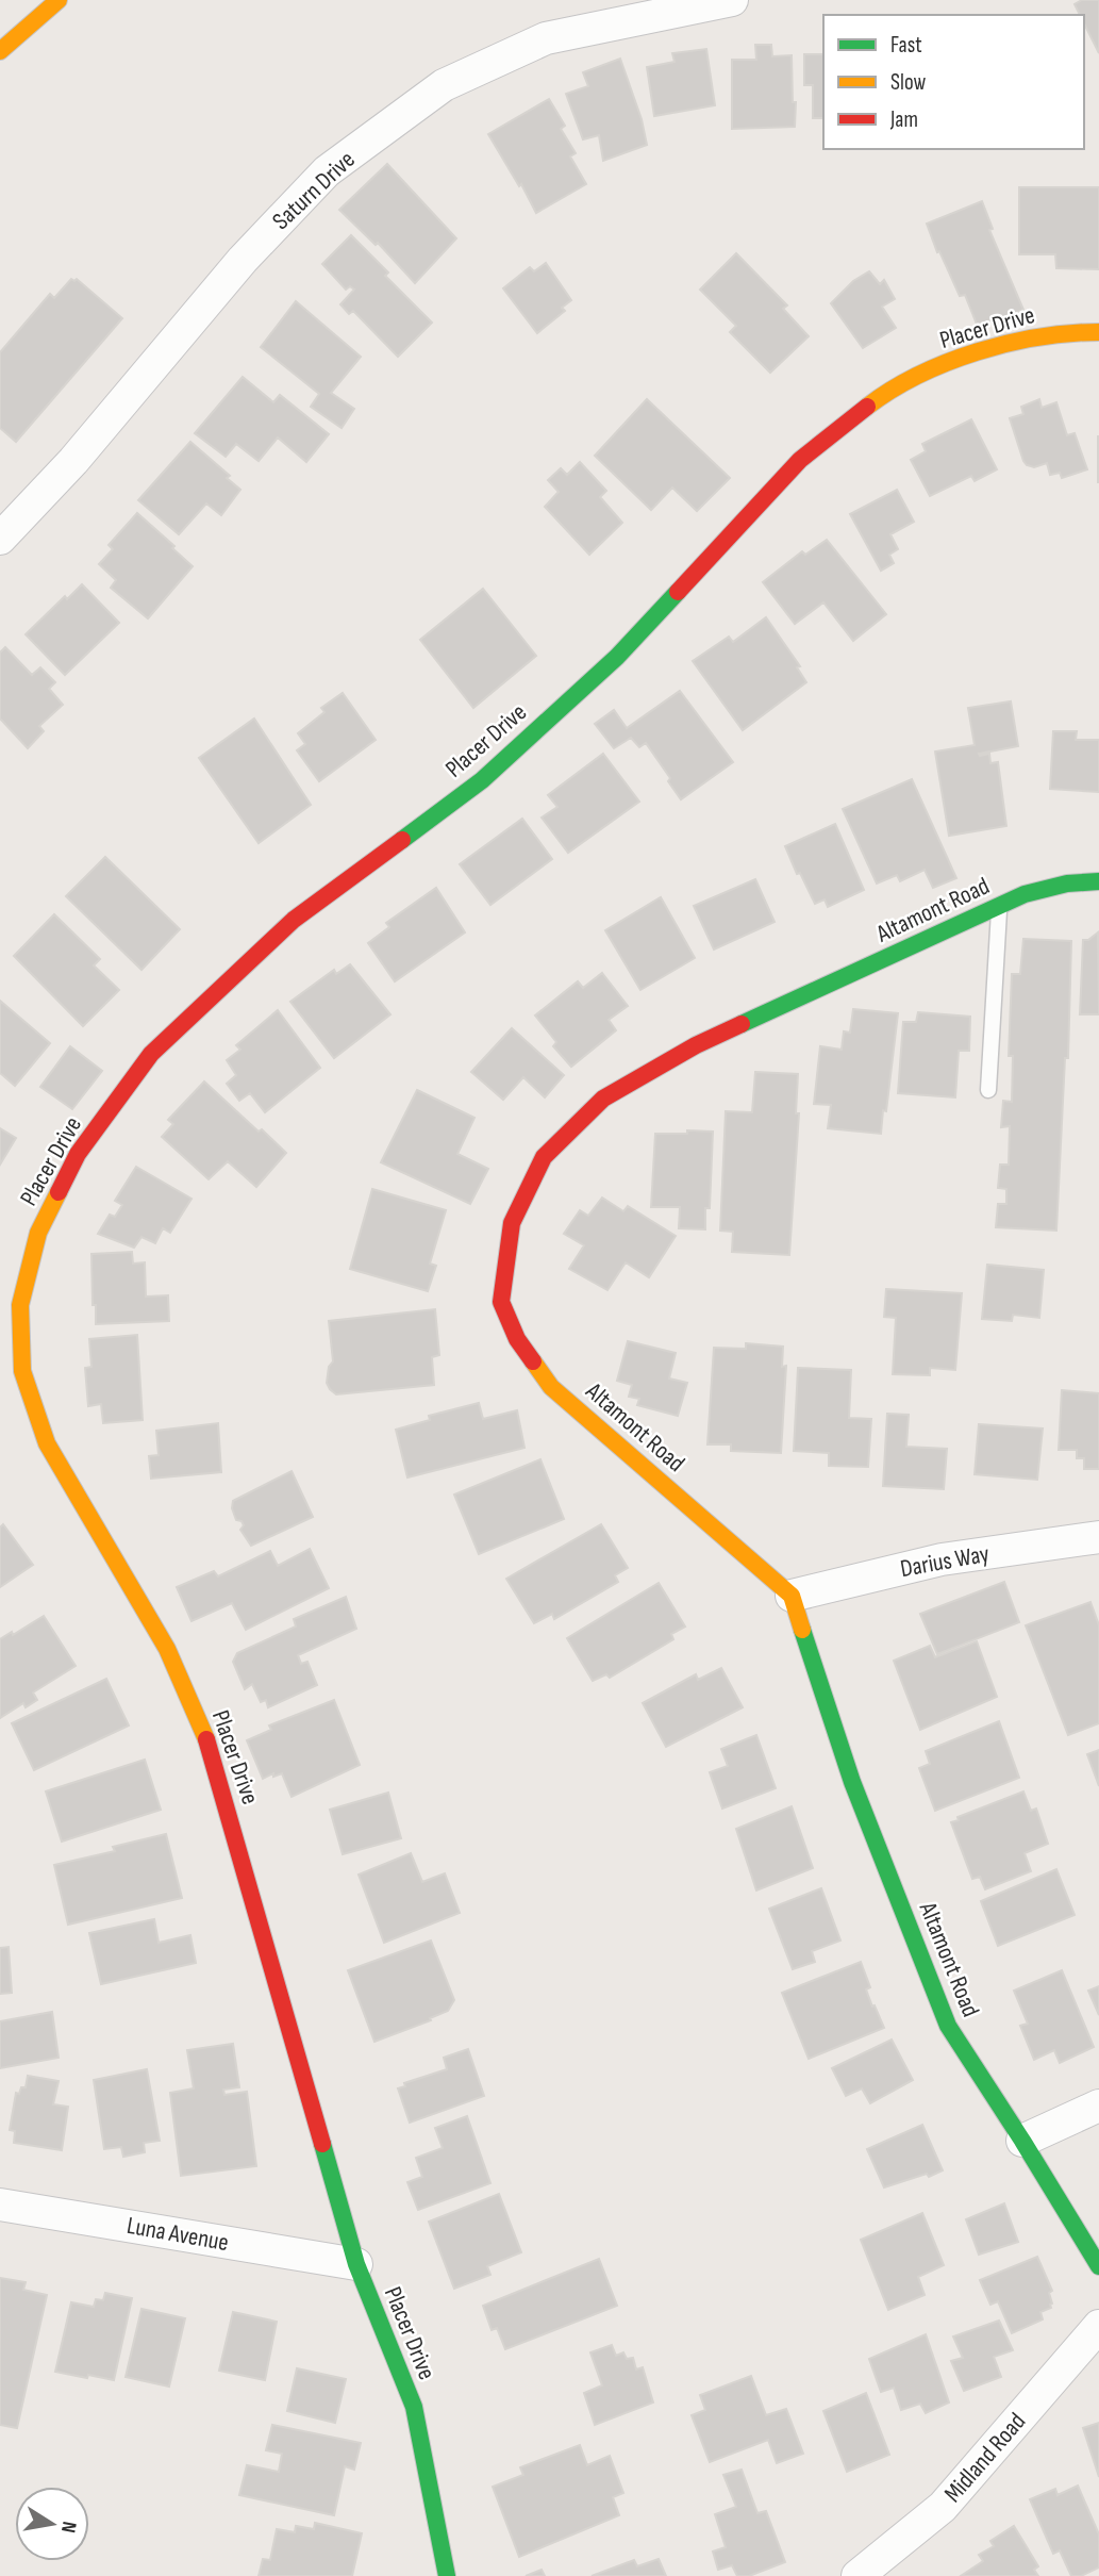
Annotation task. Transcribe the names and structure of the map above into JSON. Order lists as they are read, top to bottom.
{
  "streets": {
    "main road": ["Placer Drive", "Altamont Road"],
    "street": [
      "Saturn Drive",
      "Darius Way",
      "Luna Avenue",
      "Midland Road"
    ]
  },
  "crossings": [
    ["Placer Drive", "Luna Avenue"],
    ["Altamont Road", "Darius Way"]
  ],
  "legend": ["Fast", "Slow", "Jam"],
  "north": "right"
}
